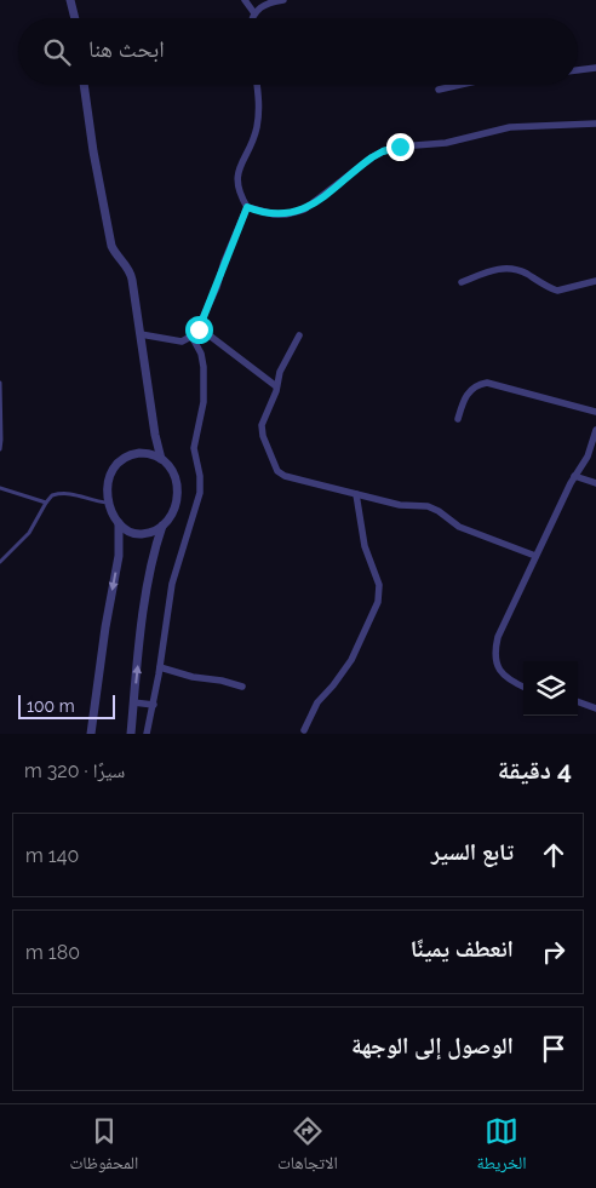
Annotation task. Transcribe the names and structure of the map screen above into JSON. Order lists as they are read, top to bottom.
{
  "scale_bar": "100 m",
  "page": {
    "search": "ابحث هنا",
    "scale": "100 m",
    "heading": ["4 دقيقة", "سيرًا · 320 m"],
    "list": [
      ["تابع السير", "140 m"],
      ["انعطف يمينًا", "180 m"],
      "الوصول إلى الوجهة"
    ],
    "nav": ["الخريطة", "الاتجاهات", "المحفوظات"]
  }
}
